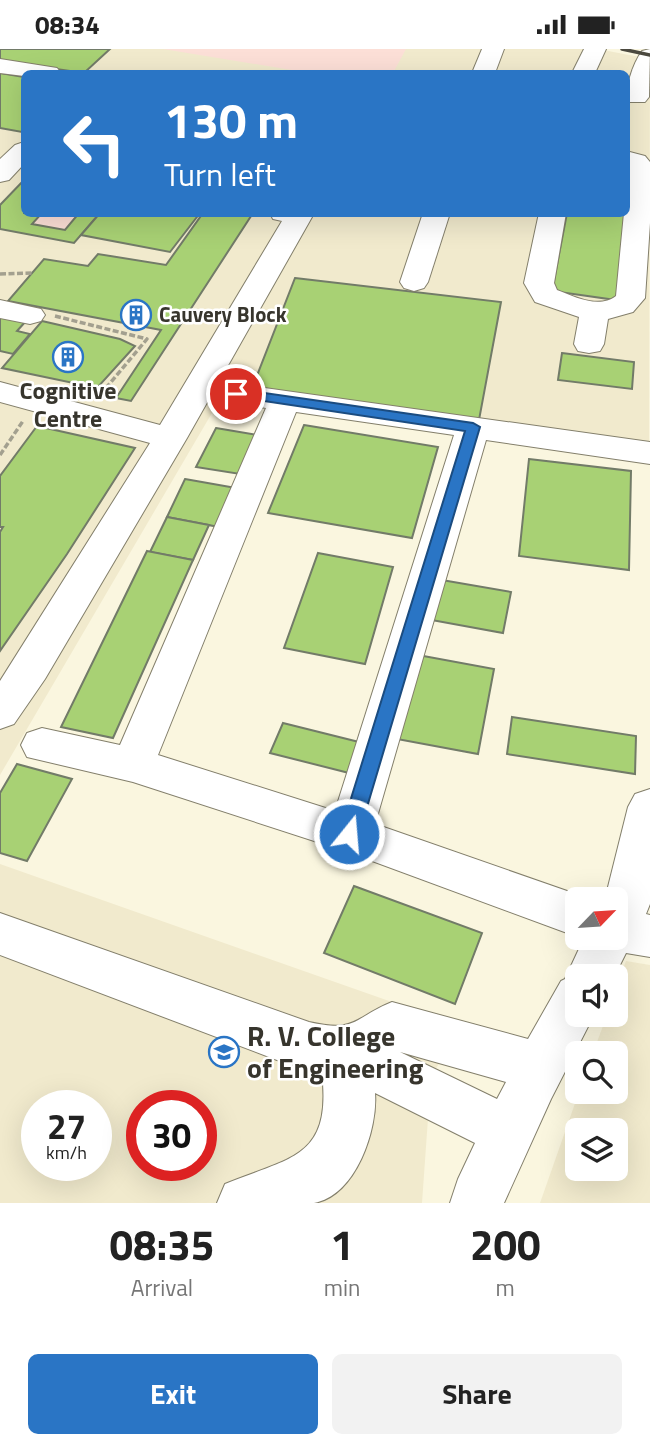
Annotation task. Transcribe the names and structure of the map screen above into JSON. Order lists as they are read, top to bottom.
{
  "places": {
    "building": ["Cauvery Block", "Cognitive Centre"],
    "school or university": ["R. V. College of Engineering"]
  },
  "north": "top right",
  "page": {
    "status": "08:34",
    "turn": ["130 m", "Turn left"],
    "speed": "27 km/h",
    "limit": "30",
    "eta": [
      "08:35",
      "Arrival",
      "1",
      "min",
      "200",
      "m"
    ],
    "buttons": ["Exit", "Share"]
  }
}
